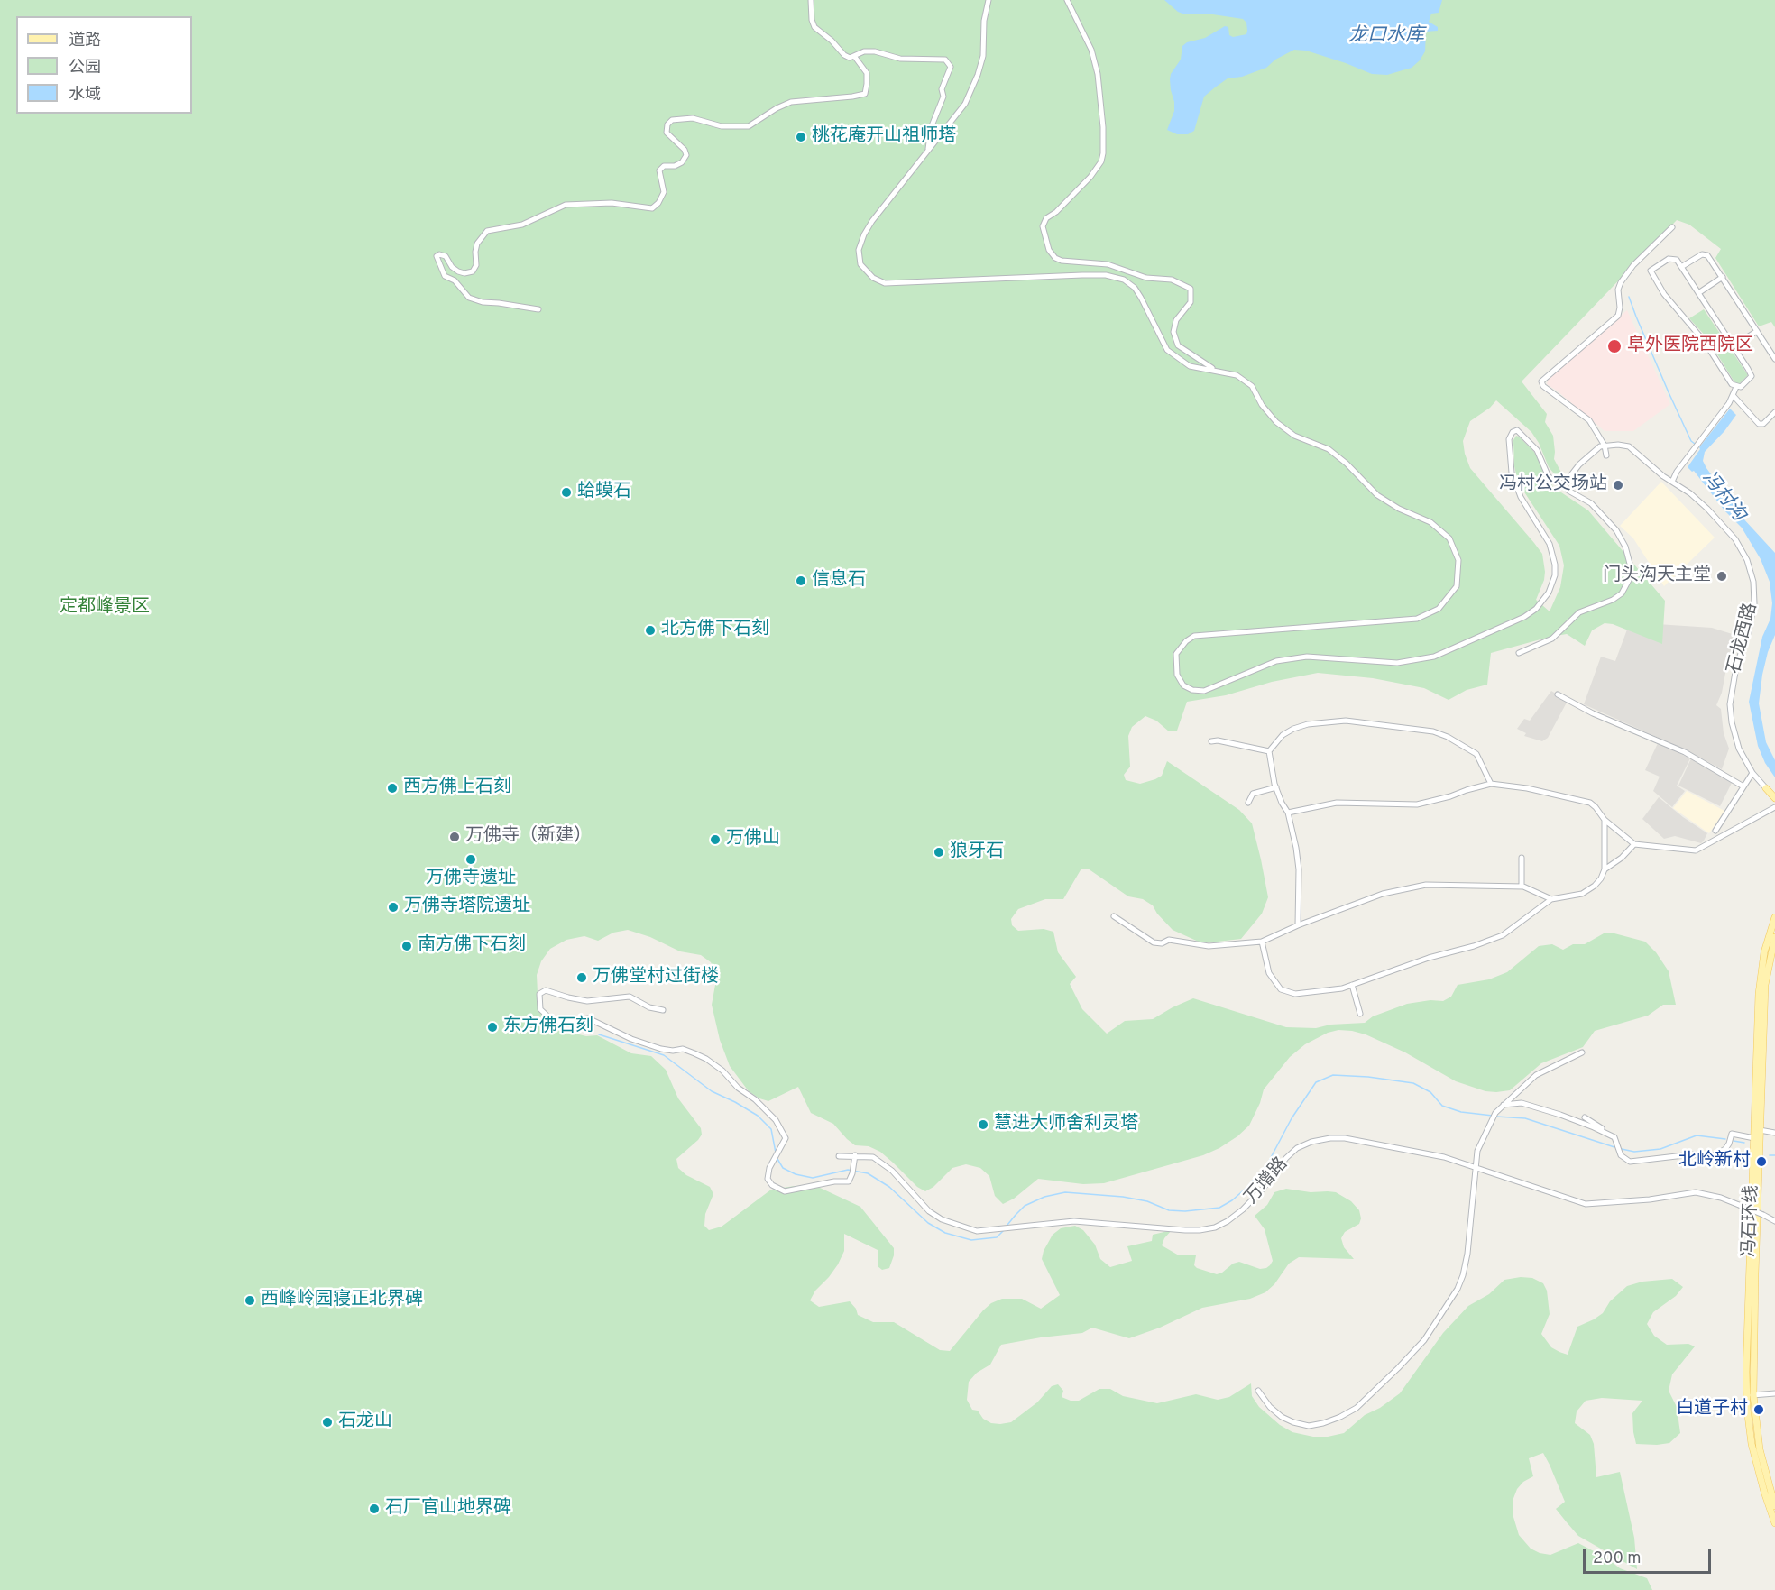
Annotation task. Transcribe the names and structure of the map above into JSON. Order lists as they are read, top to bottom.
{
  "streets": {
    "main road": ["石龙西路", "冯石环线"],
    "street": ["万增路"]
  },
  "water": ["龙口水库", "冯村沟"],
  "parks": ["定都峰景区"],
  "places": [
    "桃花庵开山祖师塔",
    "阜外医院西院区",
    "冯村公交场站",
    "蛤蟆石",
    "门头沟天主堂",
    "信息石",
    "北方佛下石刻",
    "西方佛上石刻",
    "万佛寺（新建）",
    "万佛山",
    "狼牙石",
    "万佛寺遗址",
    "万佛寺塔院遗址",
    "南方佛下石刻",
    "万佛堂村过街楼",
    "东方佛石刻",
    "慧进大师舍利灵塔",
    "北岭新村",
    "西峰岭园寝正北界碑",
    "白道子村",
    "石龙山",
    "石厂官山地界碑"
  ],
  "legend": ["道路", "公园", "水域"],
  "scale_bar": "200 m"
}
